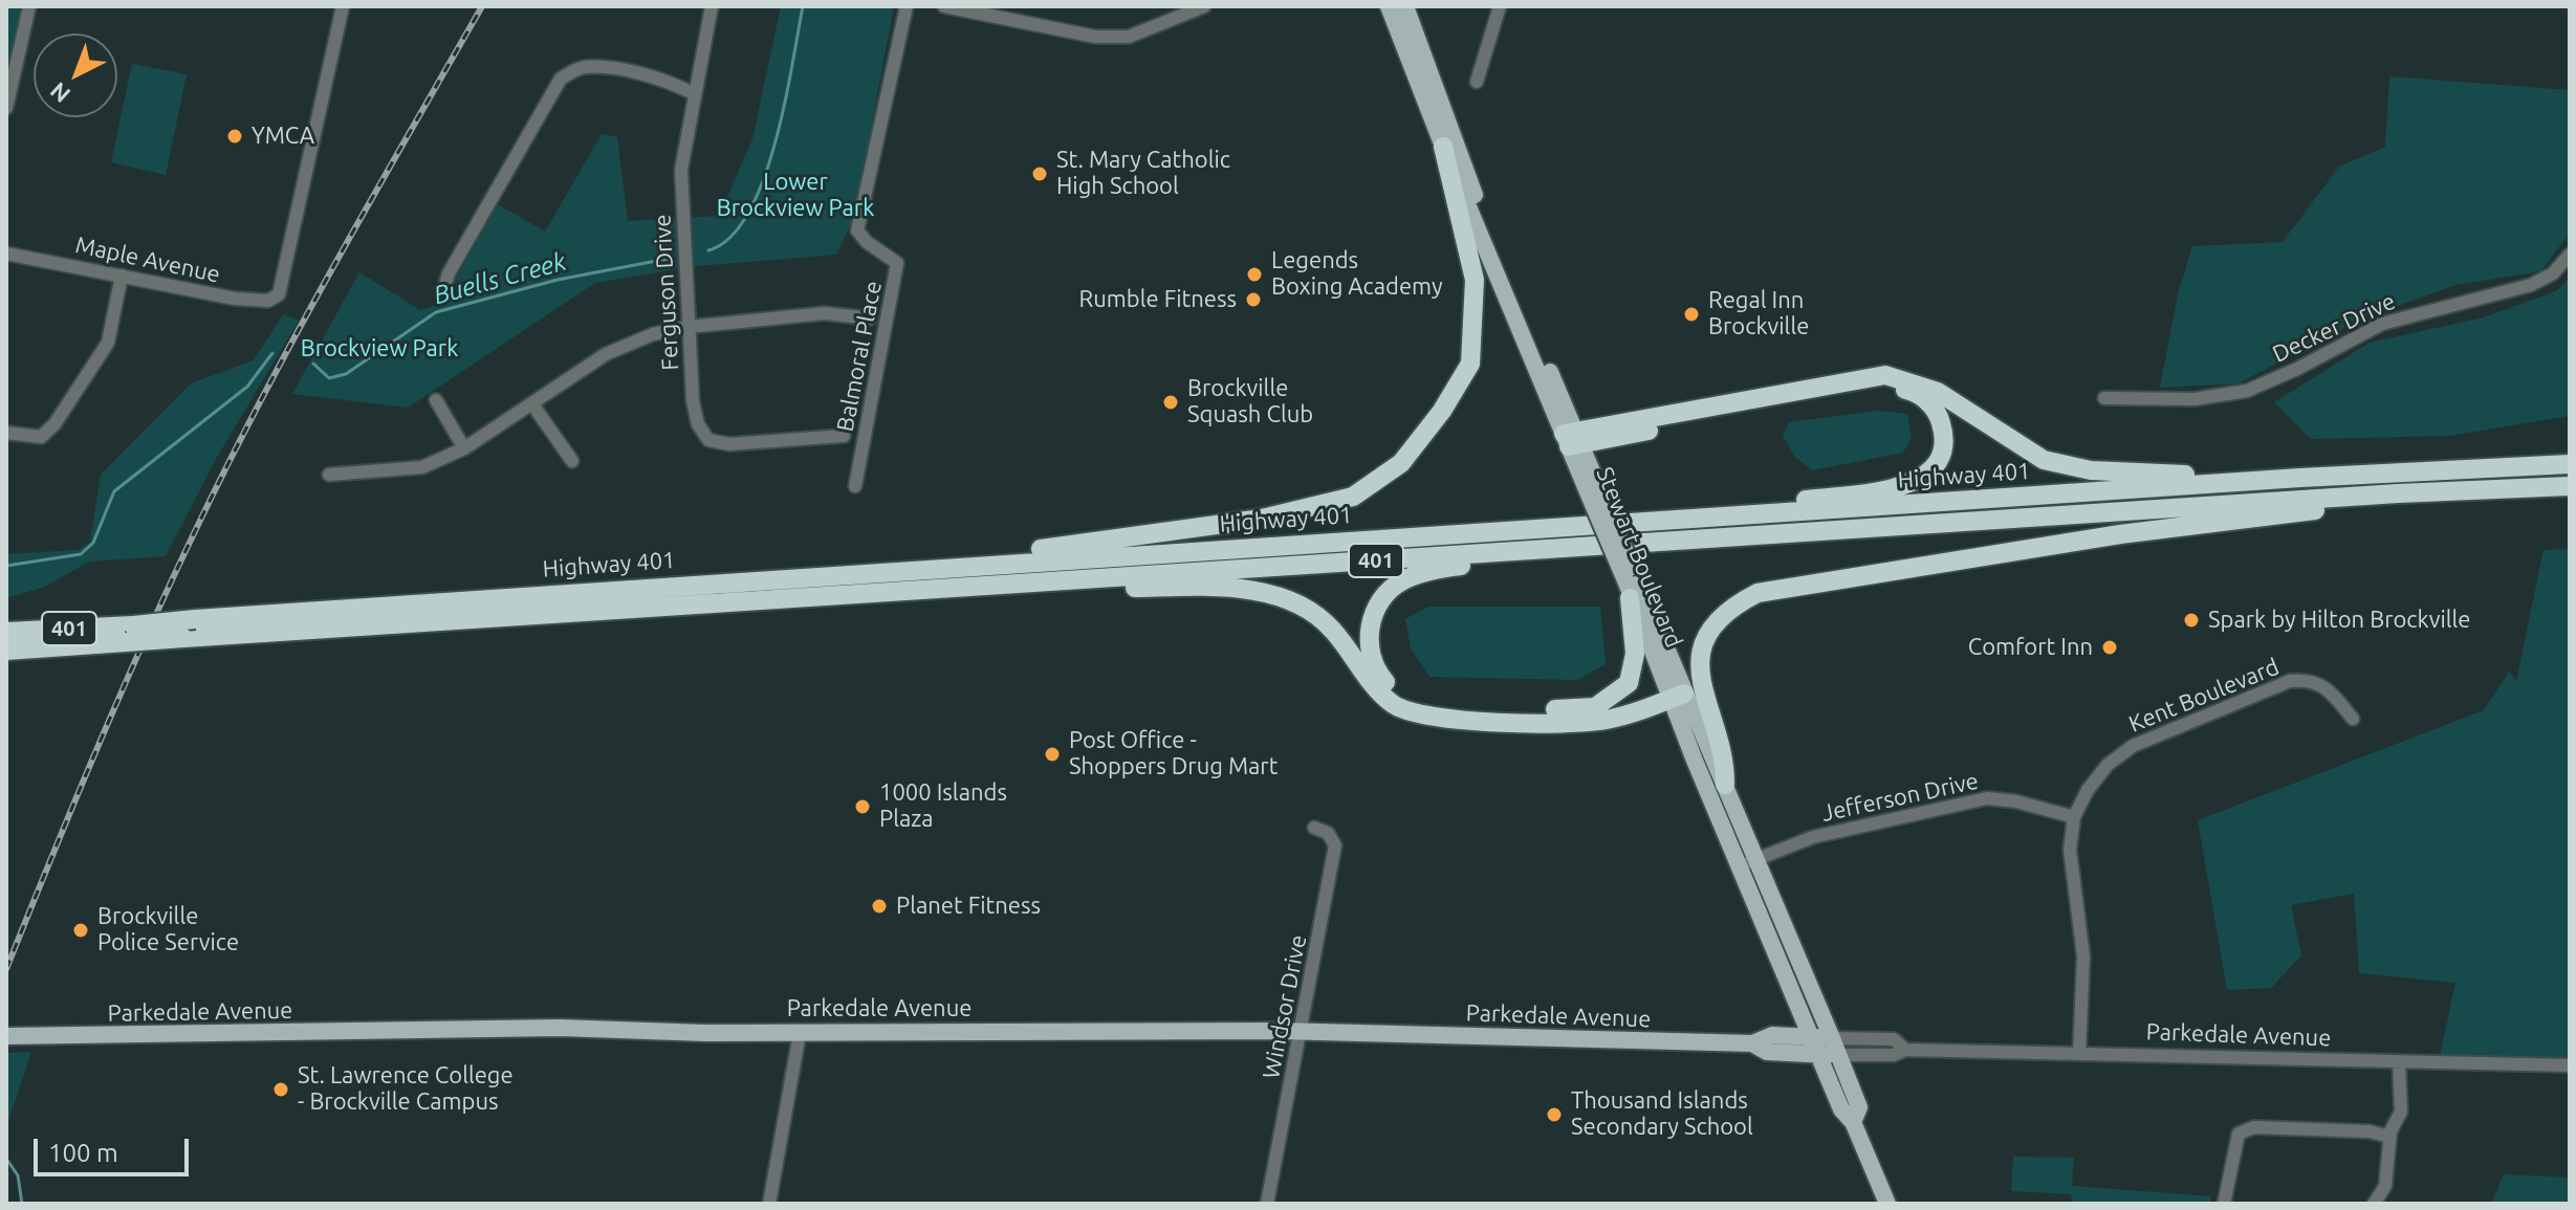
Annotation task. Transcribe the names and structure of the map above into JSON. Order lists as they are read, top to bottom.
{
  "streets": {
    "highway": ["Highway 401", "401"],
    "main road": ["Stewart Boulevard", "Parkedale Avenue"],
    "street": [
      "Maple Avenue",
      "Ferguson Drive",
      "Decker Drive",
      "Balmoral Place",
      "Kent Boulevard",
      "Jefferson Drive",
      "Windsor Drive"
    ]
  },
  "crossings": [
    ["Stewart Boulevard", "Jefferson Drive"],
    ["Stewart Boulevard", "Parkedale Avenue"],
    ["Kent Boulevard", "Jefferson Drive"],
    ["Kent Boulevard", "Parkedale Avenue"],
    ["Windsor Drive", "Parkedale Avenue"]
  ],
  "water": ["Buells Creek"],
  "parks": ["Lower Brockview Park", "Brockview Park"],
  "places": [
    "YMCA",
    "St. Mary Catholic High School",
    "Legends Boxing Academy",
    "Rumble Fitness",
    "Regal Inn Brockville",
    "Brockville Squash Club",
    "Spark by Hilton Brockville",
    "Comfort Inn",
    "Post Office - Shoppers Drug Mart",
    "1000 Islands Plaza",
    "Planet Fitness",
    "Brockville Police Service",
    "St. Lawrence College - Brockville Campus",
    "Thousand Islands Secondary School"
  ],
  "scale_bar": "100 m",
  "north": "bottom left"
}
